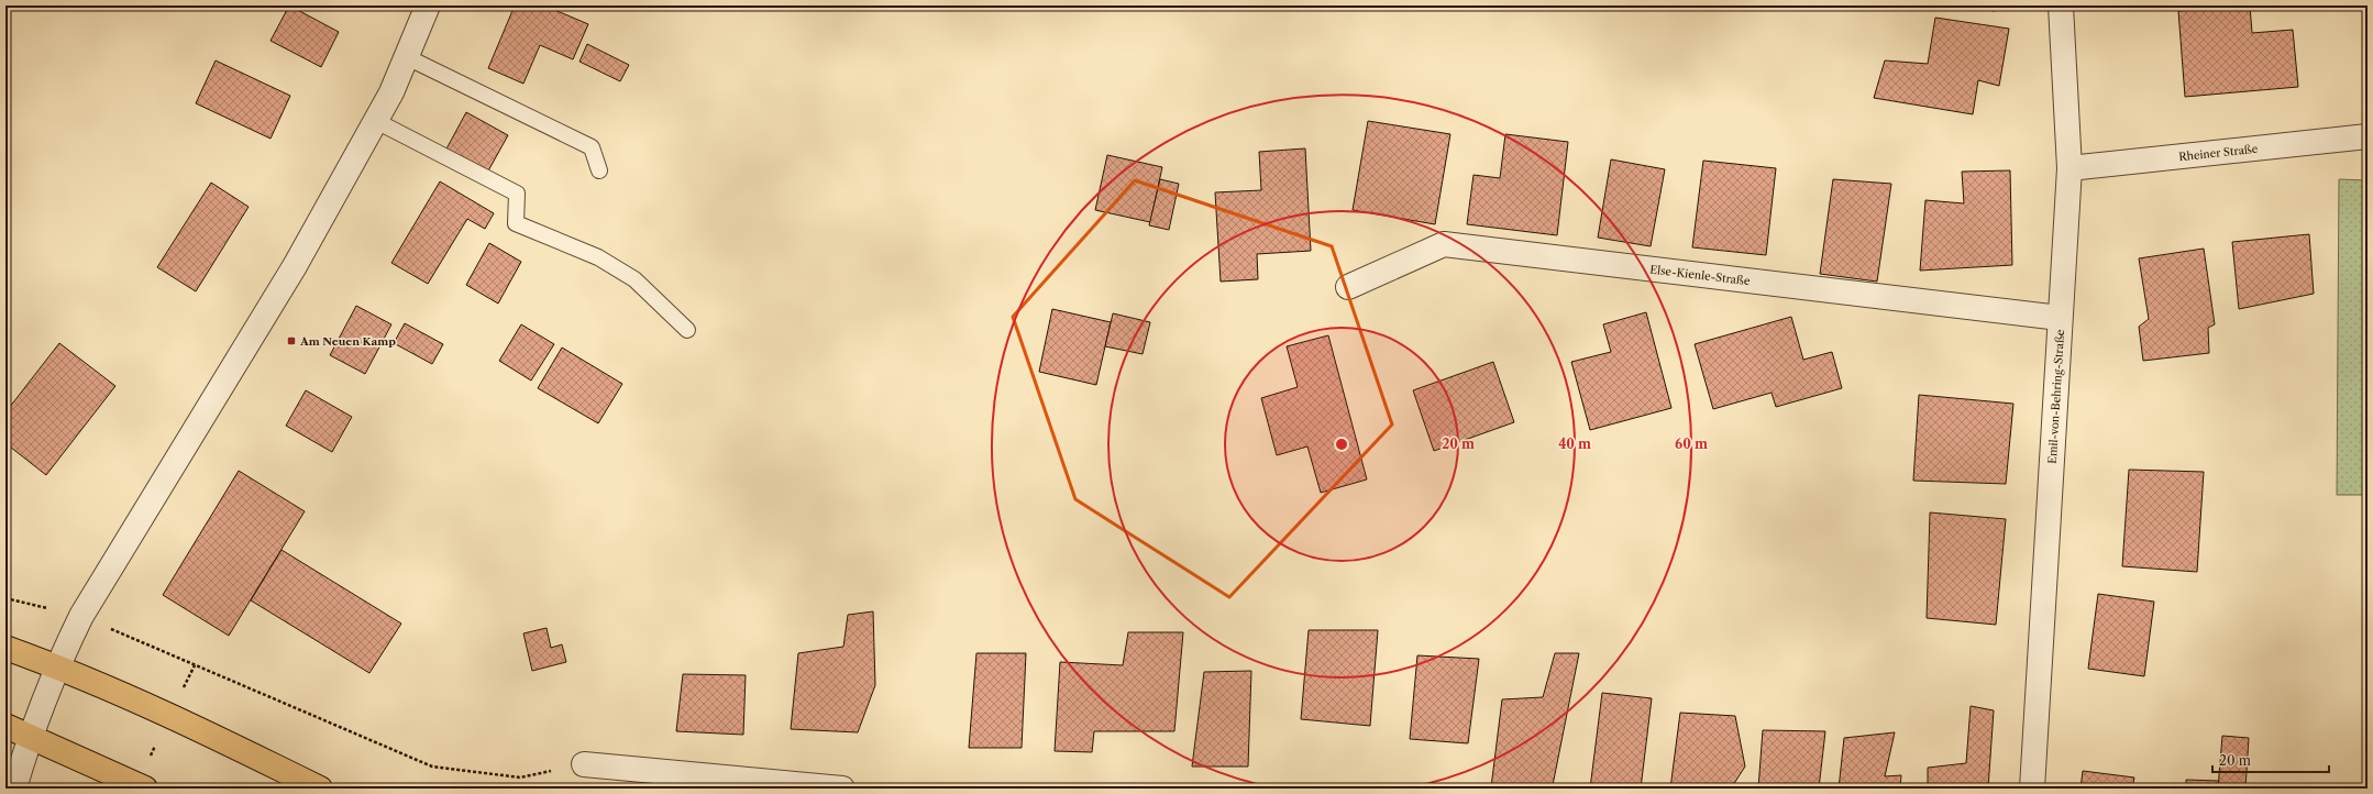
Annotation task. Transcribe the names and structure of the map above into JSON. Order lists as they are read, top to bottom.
{
  "streets": {
    "street": ["Rheiner Straße", "Else-Kienle-Straße", "Emil-von-Behring-Straße"]
  },
  "crossings": [
    ["Rheiner Straße", "Emil-von-Behring-Straße"],
    ["Else-Kienle-Straße", "Emil-von-Behring-Straße"]
  ],
  "places": {
    "transit": ["Am Neuen Kamp"]
  },
  "scale_bar": "20 m",
  "rings": ["20 m", "40 m", "60 m"]
}
